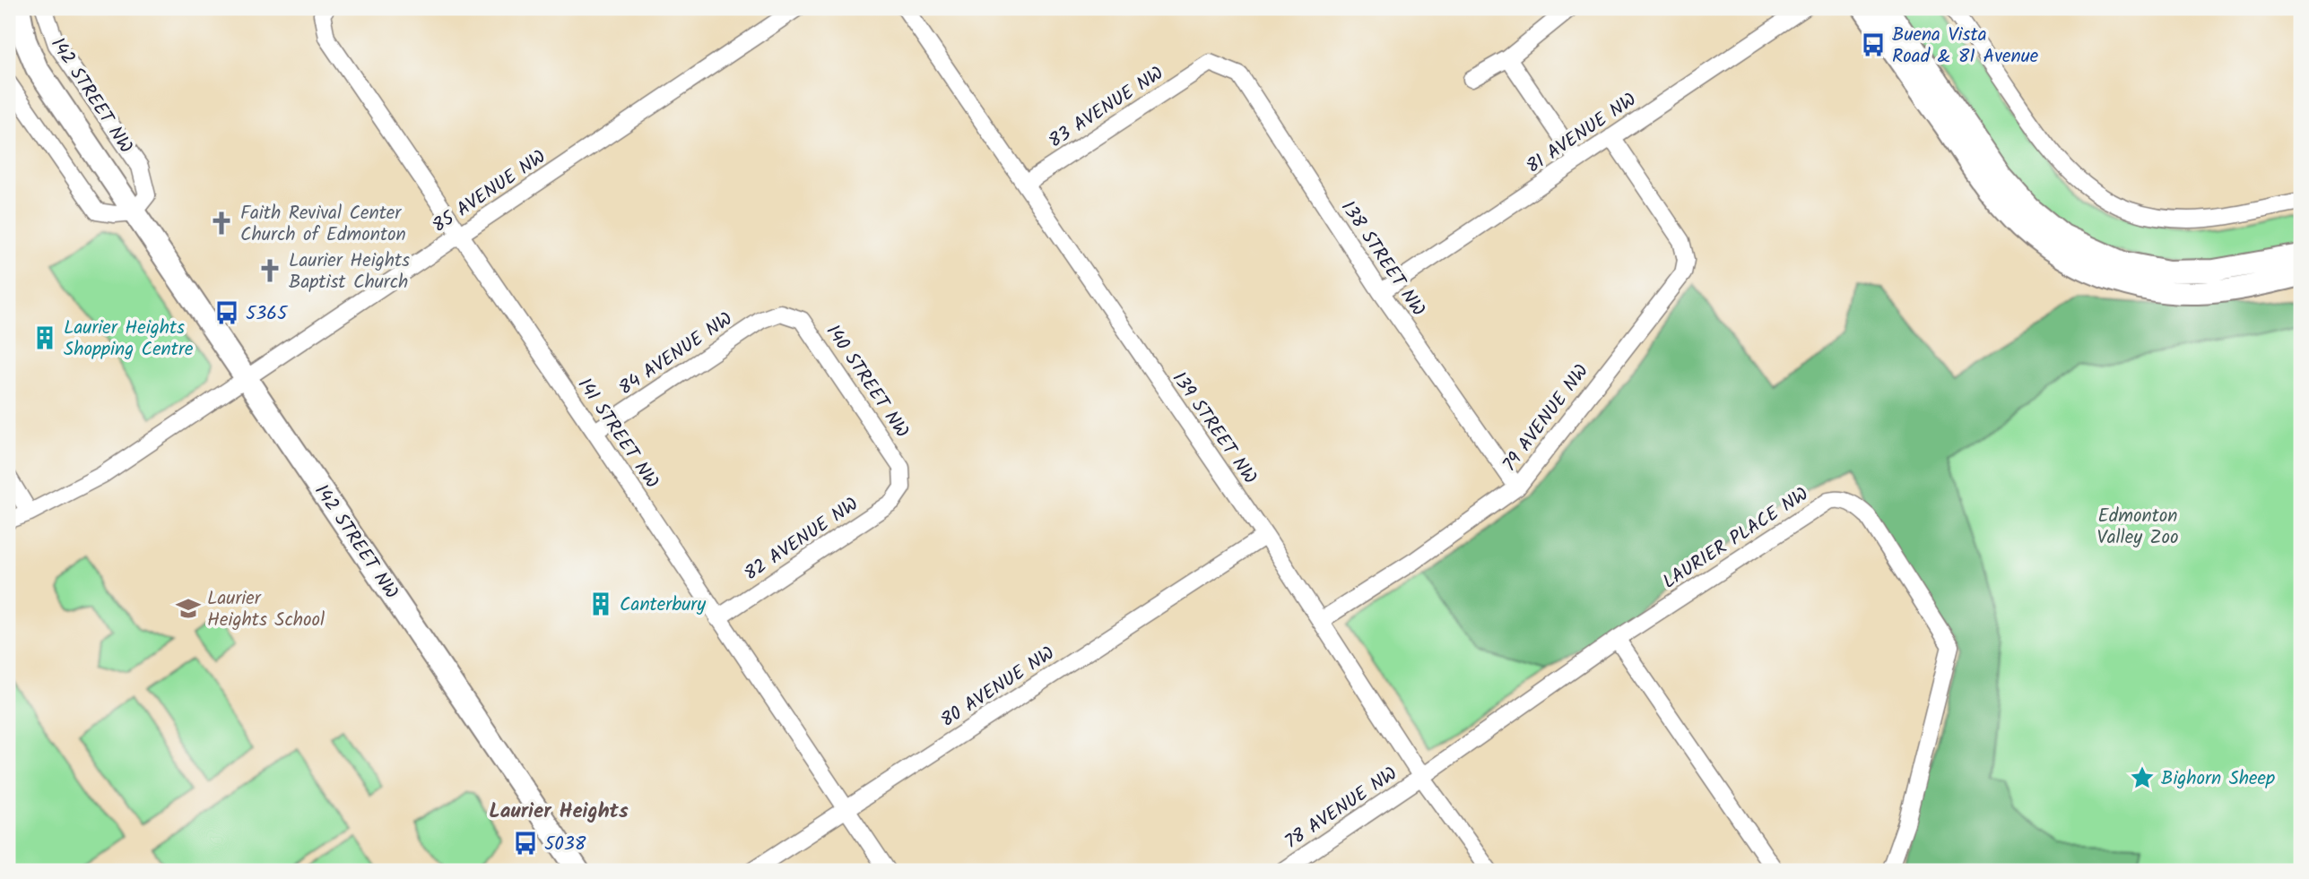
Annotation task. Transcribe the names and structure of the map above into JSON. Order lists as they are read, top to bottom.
{
  "streets": {
    "street": [
      "142 STREET NW",
      "83 AVENUE NW",
      "81 AVENUE NW",
      "85 AVENUE NW",
      "138 STREET NW",
      "84 AVENUE NW",
      "140 STREET NW",
      "79 AVENUE NW",
      "139 STREET NW",
      "141 STREET NW",
      "LAURIER PLACE NW",
      "82 AVENUE NW",
      "80 AVENUE NW",
      "78 AVENUE NW"
    ]
  },
  "crossings": [
    ["142 STREET NW", "85 AVENUE NW"],
    ["83 AVENUE NW", "138 STREET NW"],
    ["83 AVENUE NW", "139 STREET NW"],
    ["81 AVENUE NW", "138 STREET NW"],
    ["81 AVENUE NW", "79 AVENUE NW"],
    ["85 AVENUE NW", "141 STREET NW"],
    ["138 STREET NW", "79 AVENUE NW"],
    ["84 AVENUE NW", "140 STREET NW"],
    ["84 AVENUE NW", "141 STREET NW"],
    ["140 STREET NW", "82 AVENUE NW"],
    ["79 AVENUE NW", "139 STREET NW"],
    ["139 STREET NW", "LAURIER PLACE NW"],
    ["139 STREET NW", "80 AVENUE NW"],
    ["139 STREET NW", "78 AVENUE NW"],
    ["141 STREET NW", "82 AVENUE NW"],
    ["141 STREET NW", "80 AVENUE NW"],
    ["LAURIER PLACE NW", "78 AVENUE NW"]
  ],
  "districts": ["Laurier Heights"],
  "parks": ["Edmonton Valley Zoo"],
  "places": {
    "bus stop": ["Buena Vista Road & 81 Avenue", "5365", "5038"],
    "church": ["Faith Revival Center Church of Edmonton", "Laurier Heights Baptist Church"],
    "building": ["Laurier Heights Shopping Centre", "Canterbury"],
    "school or university": ["Laurier Heights School"],
    "place": ["Bighorn Sheep"]
  }
}
